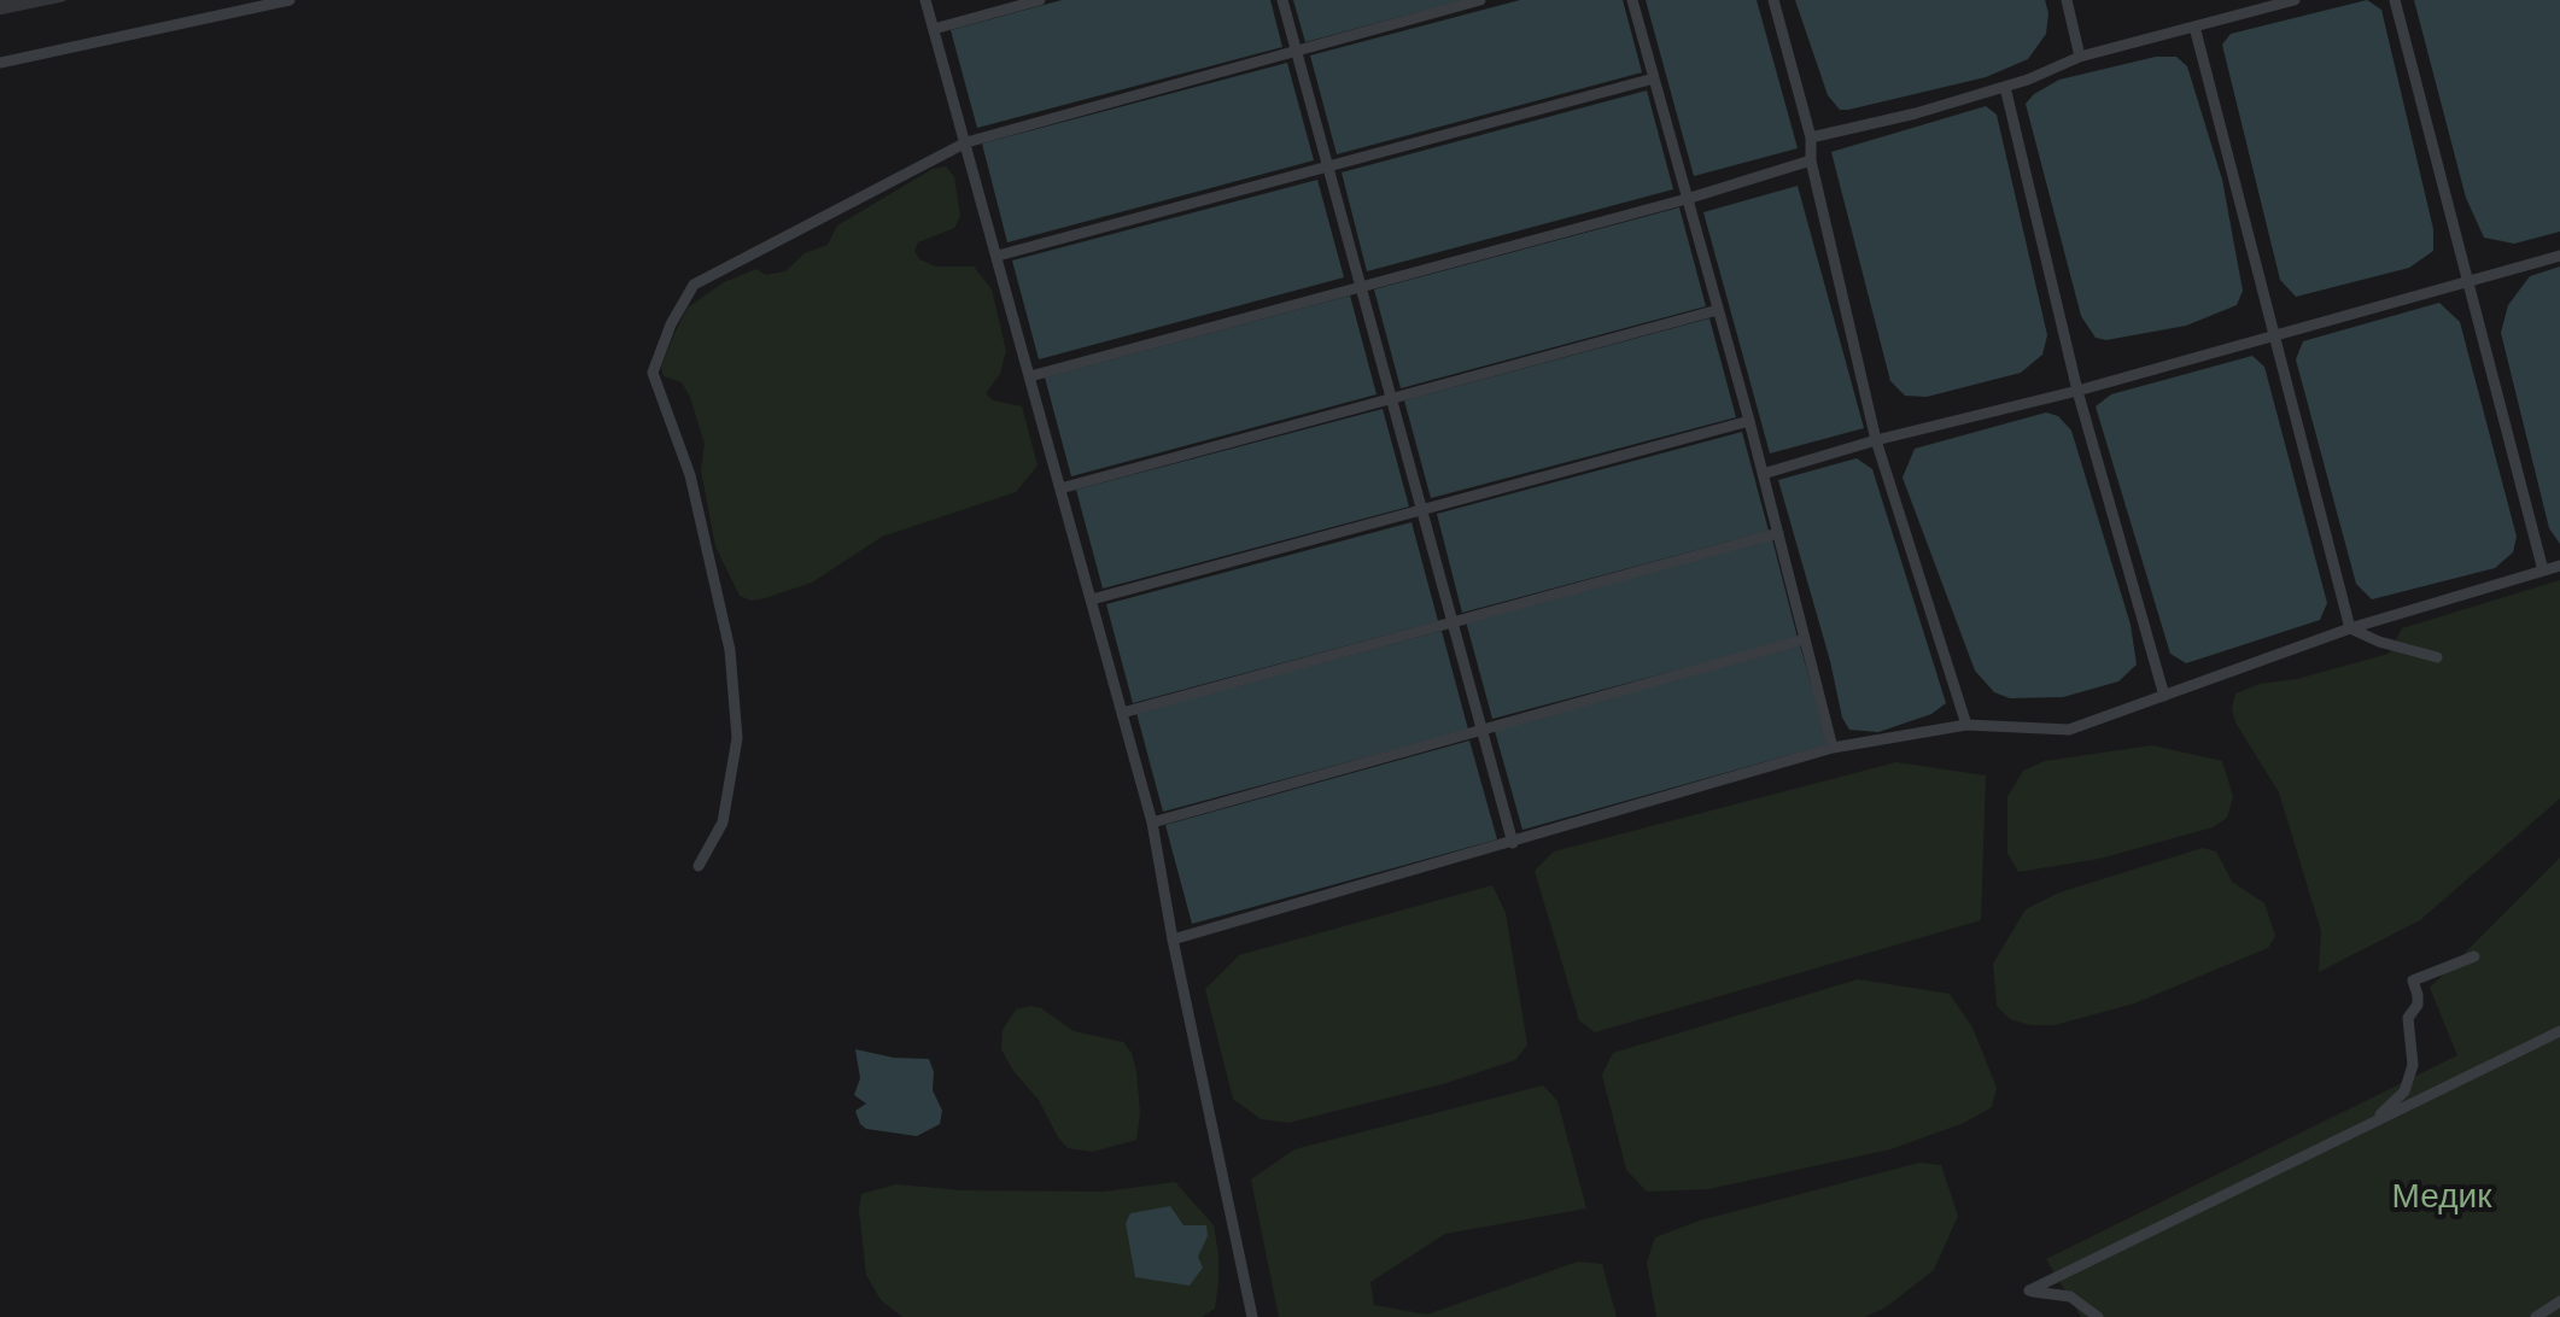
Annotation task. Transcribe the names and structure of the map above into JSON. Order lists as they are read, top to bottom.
{
  "parks": ["Медик"]
}
